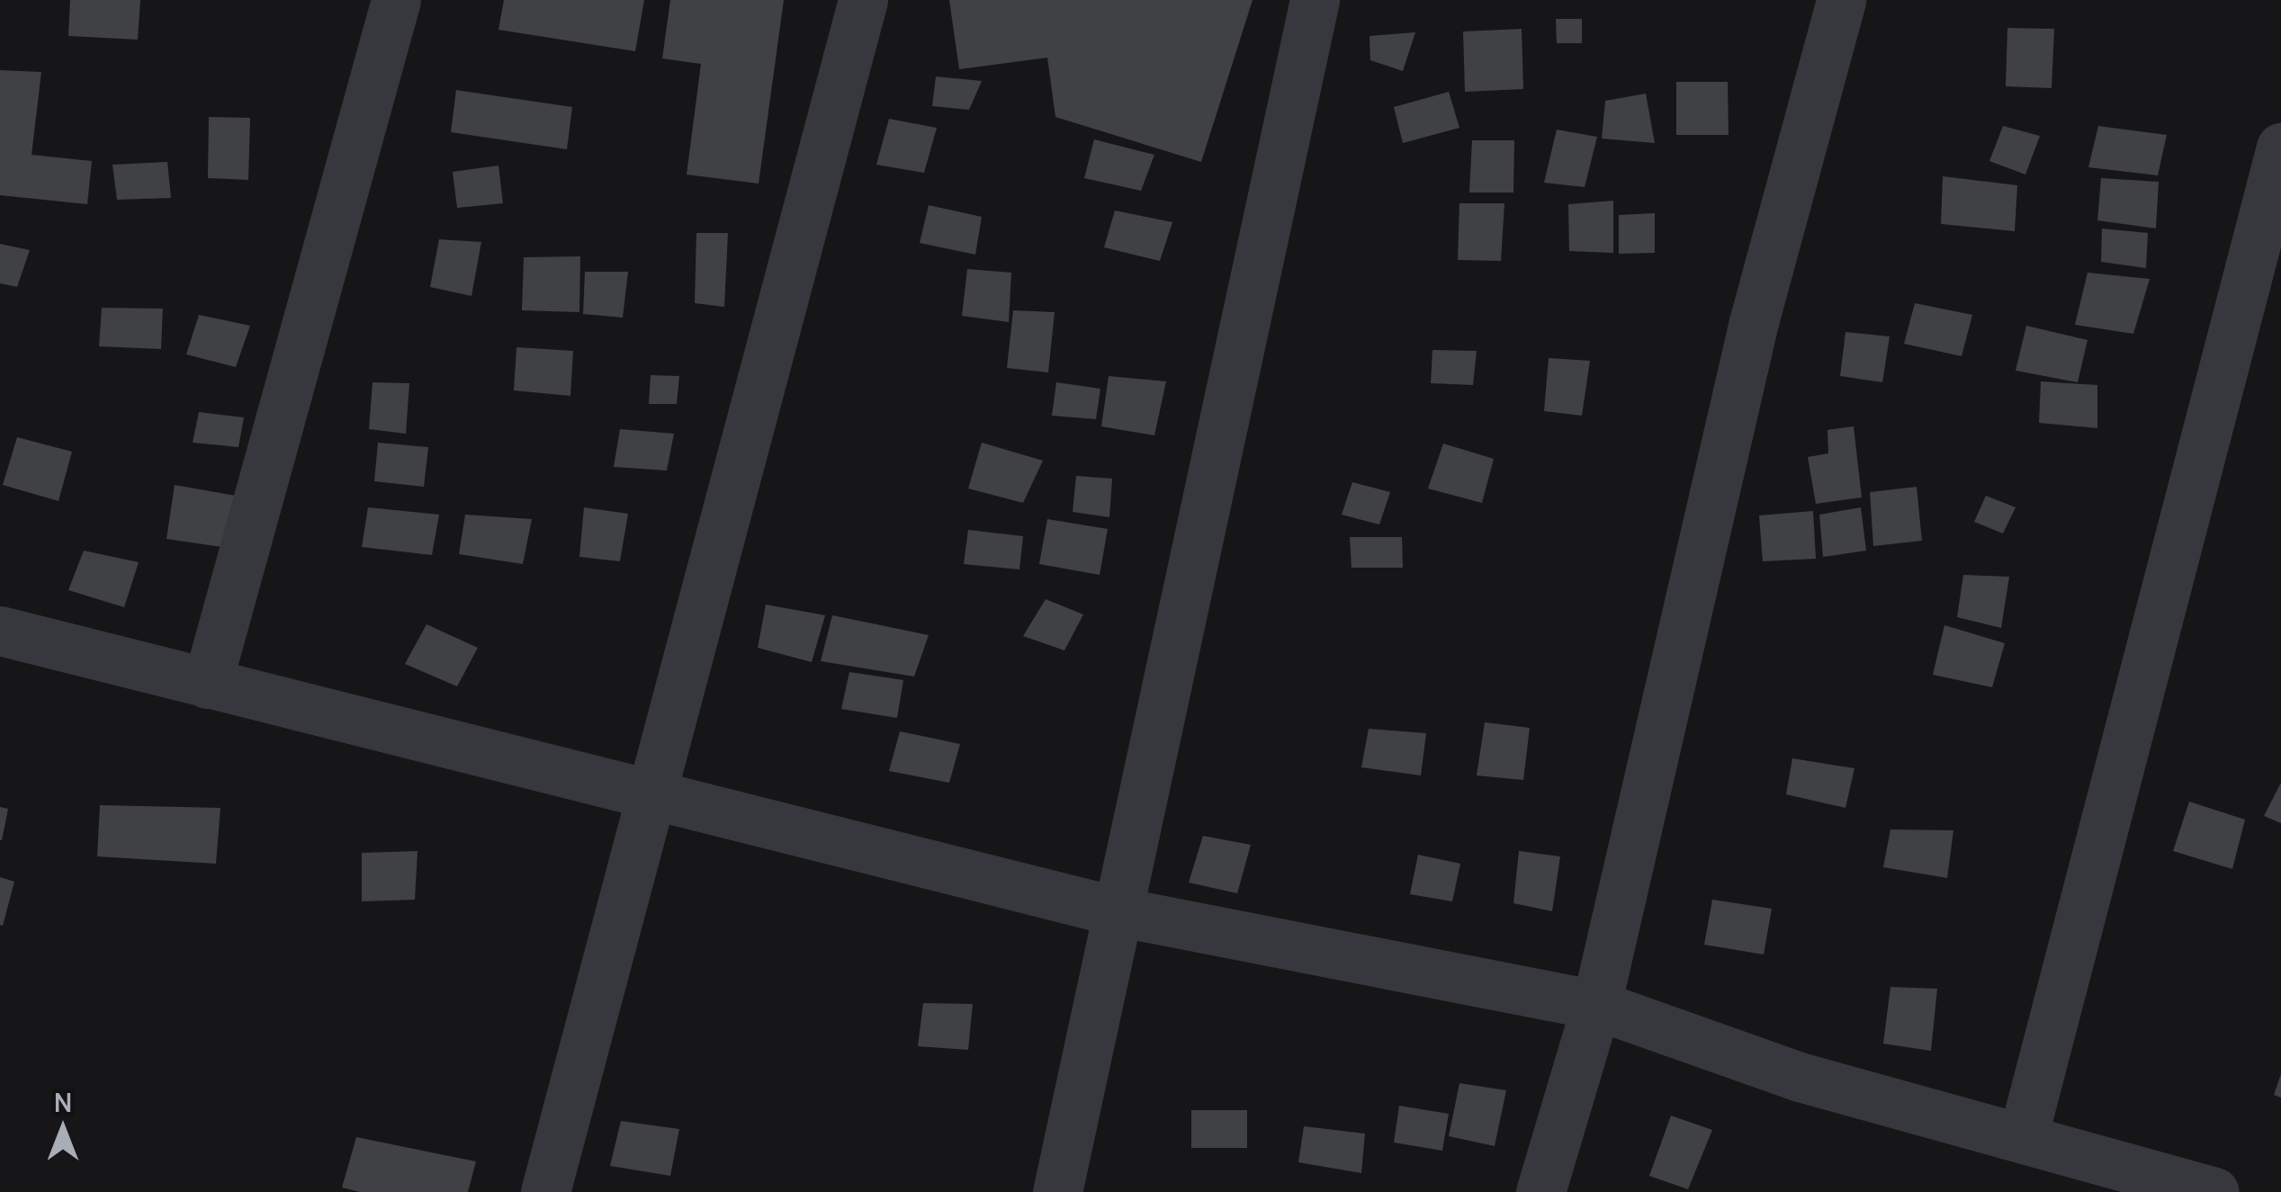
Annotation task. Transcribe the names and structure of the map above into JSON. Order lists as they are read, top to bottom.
{
  "north": "top"
}
